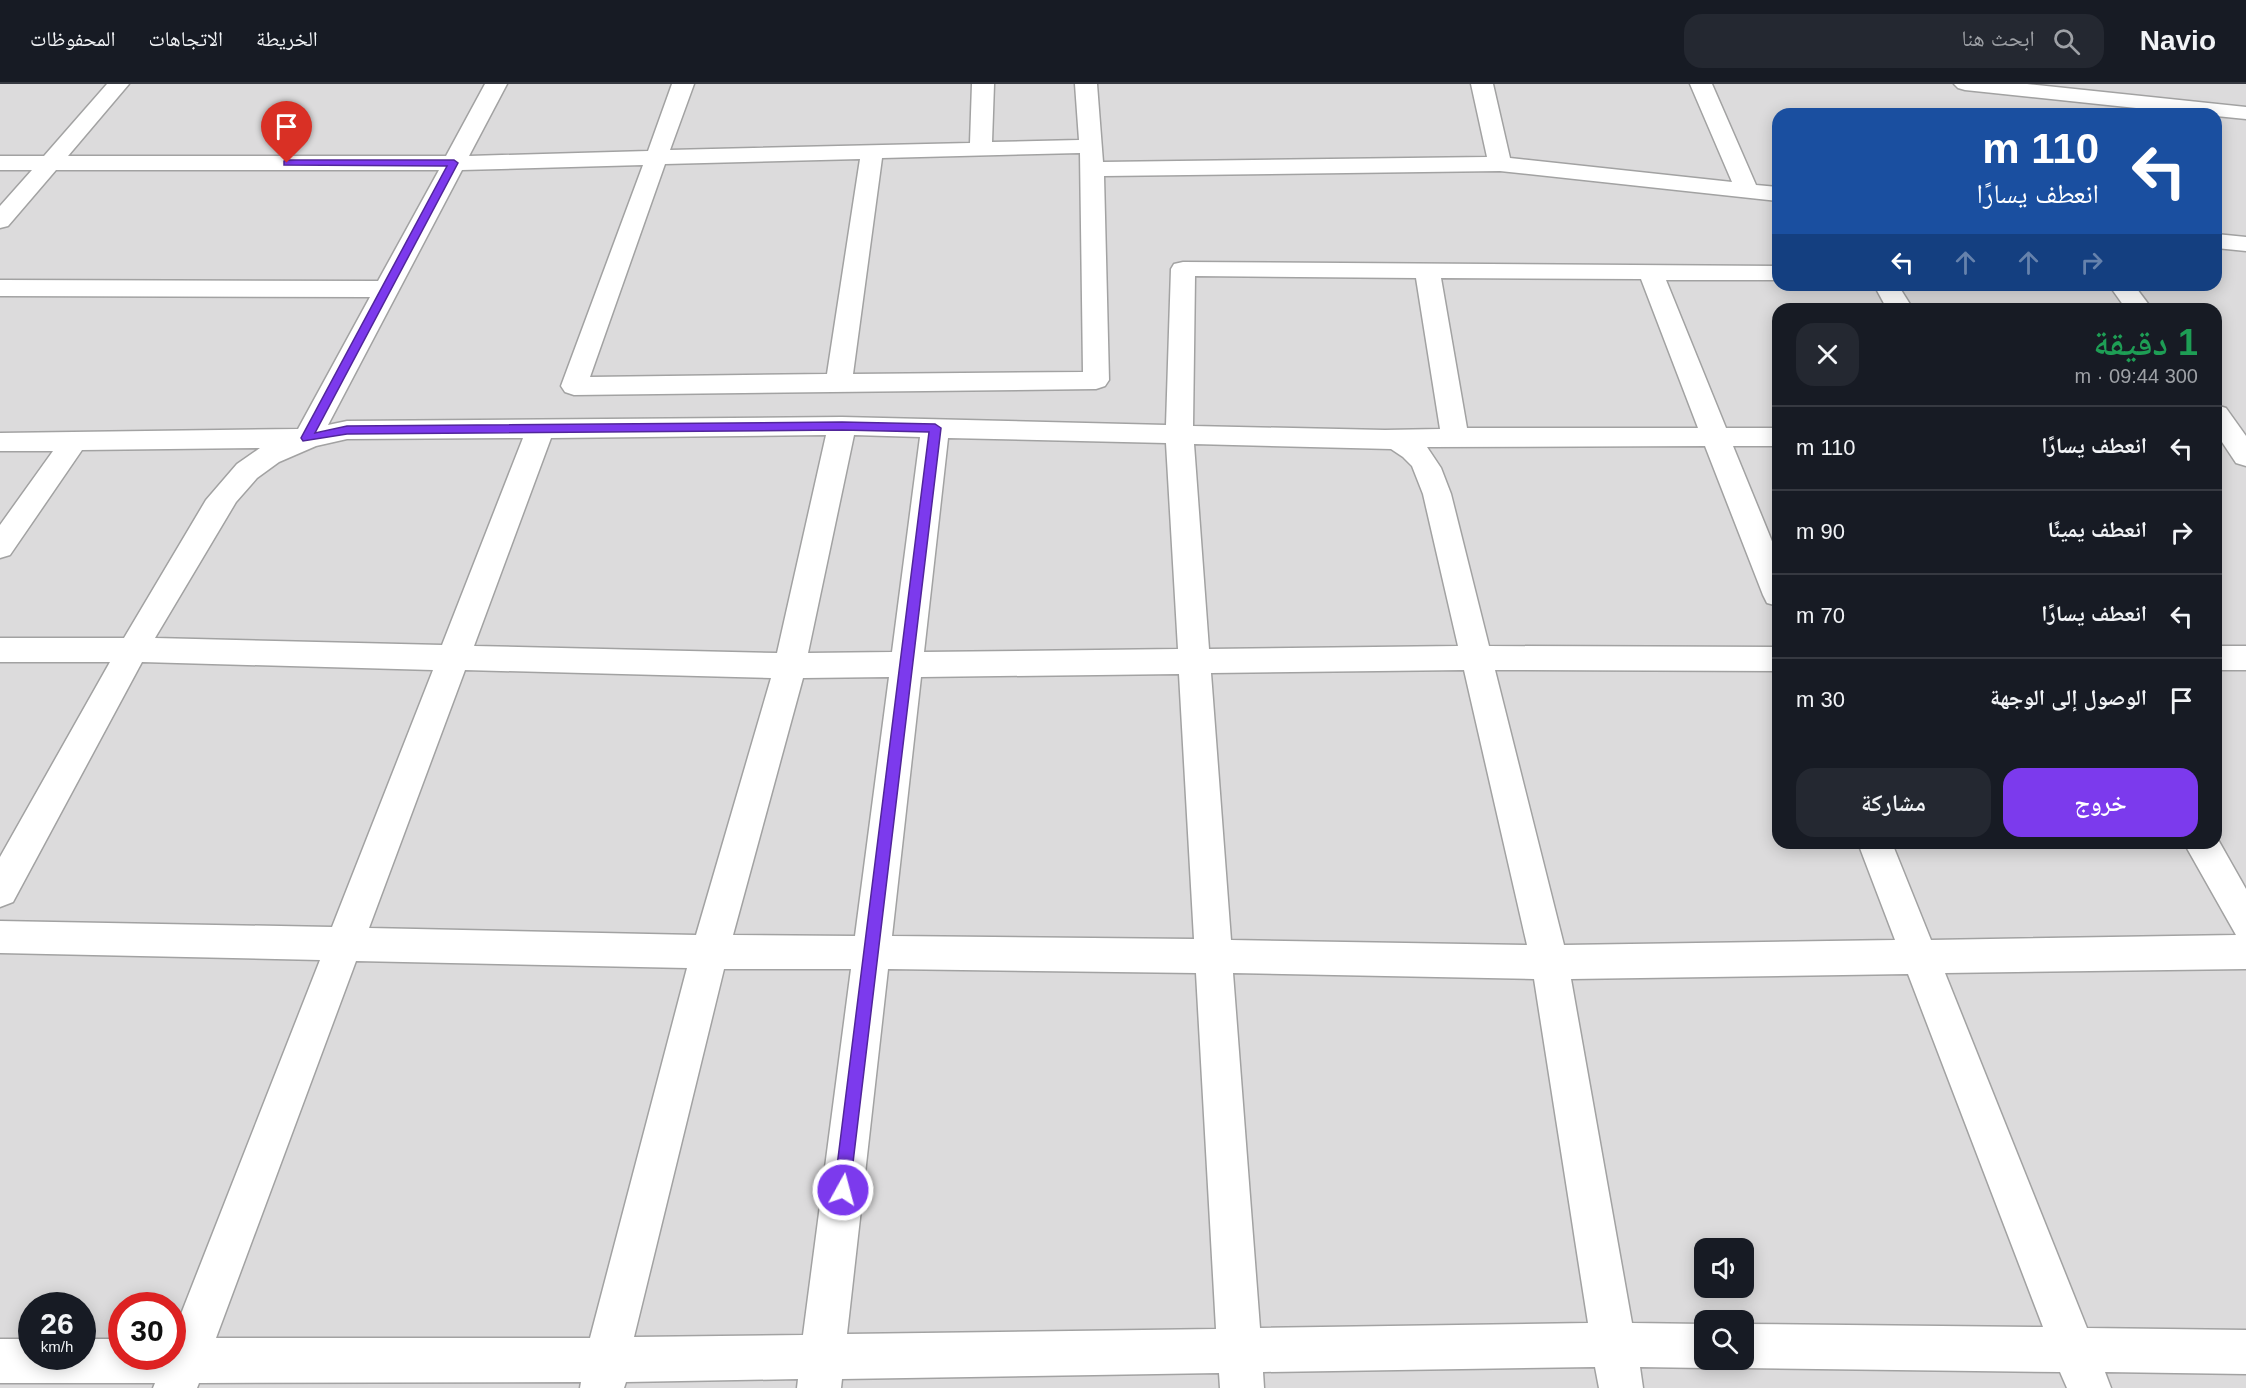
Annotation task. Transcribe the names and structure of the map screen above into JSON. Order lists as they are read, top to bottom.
{
  "page": {
    "header": "Navio",
    "search": "ابحث هنا",
    "nav": ["الخريطة", "الاتجاهات", "المحفوظات"],
    "turn": ["110 m", "انعطف يسارًا"],
    "heading": ["1 دقيقة", "300 m · 09:44"],
    "list": [
      {
        "name": "انعطف يسارًا",
        "value": "110 m"
      },
      {
        "name": "انعطف يمينًا",
        "value": "90 m"
      },
      {
        "name": "انعطف يسارًا",
        "value": "70 m"
      },
      {
        "name": "الوصول إلى الوجهة",
        "value": "30 m"
      }
    ],
    "buttons": ["خروج", "مشاركة"],
    "speed": "26 km/h",
    "limit": "30"
  }
}
